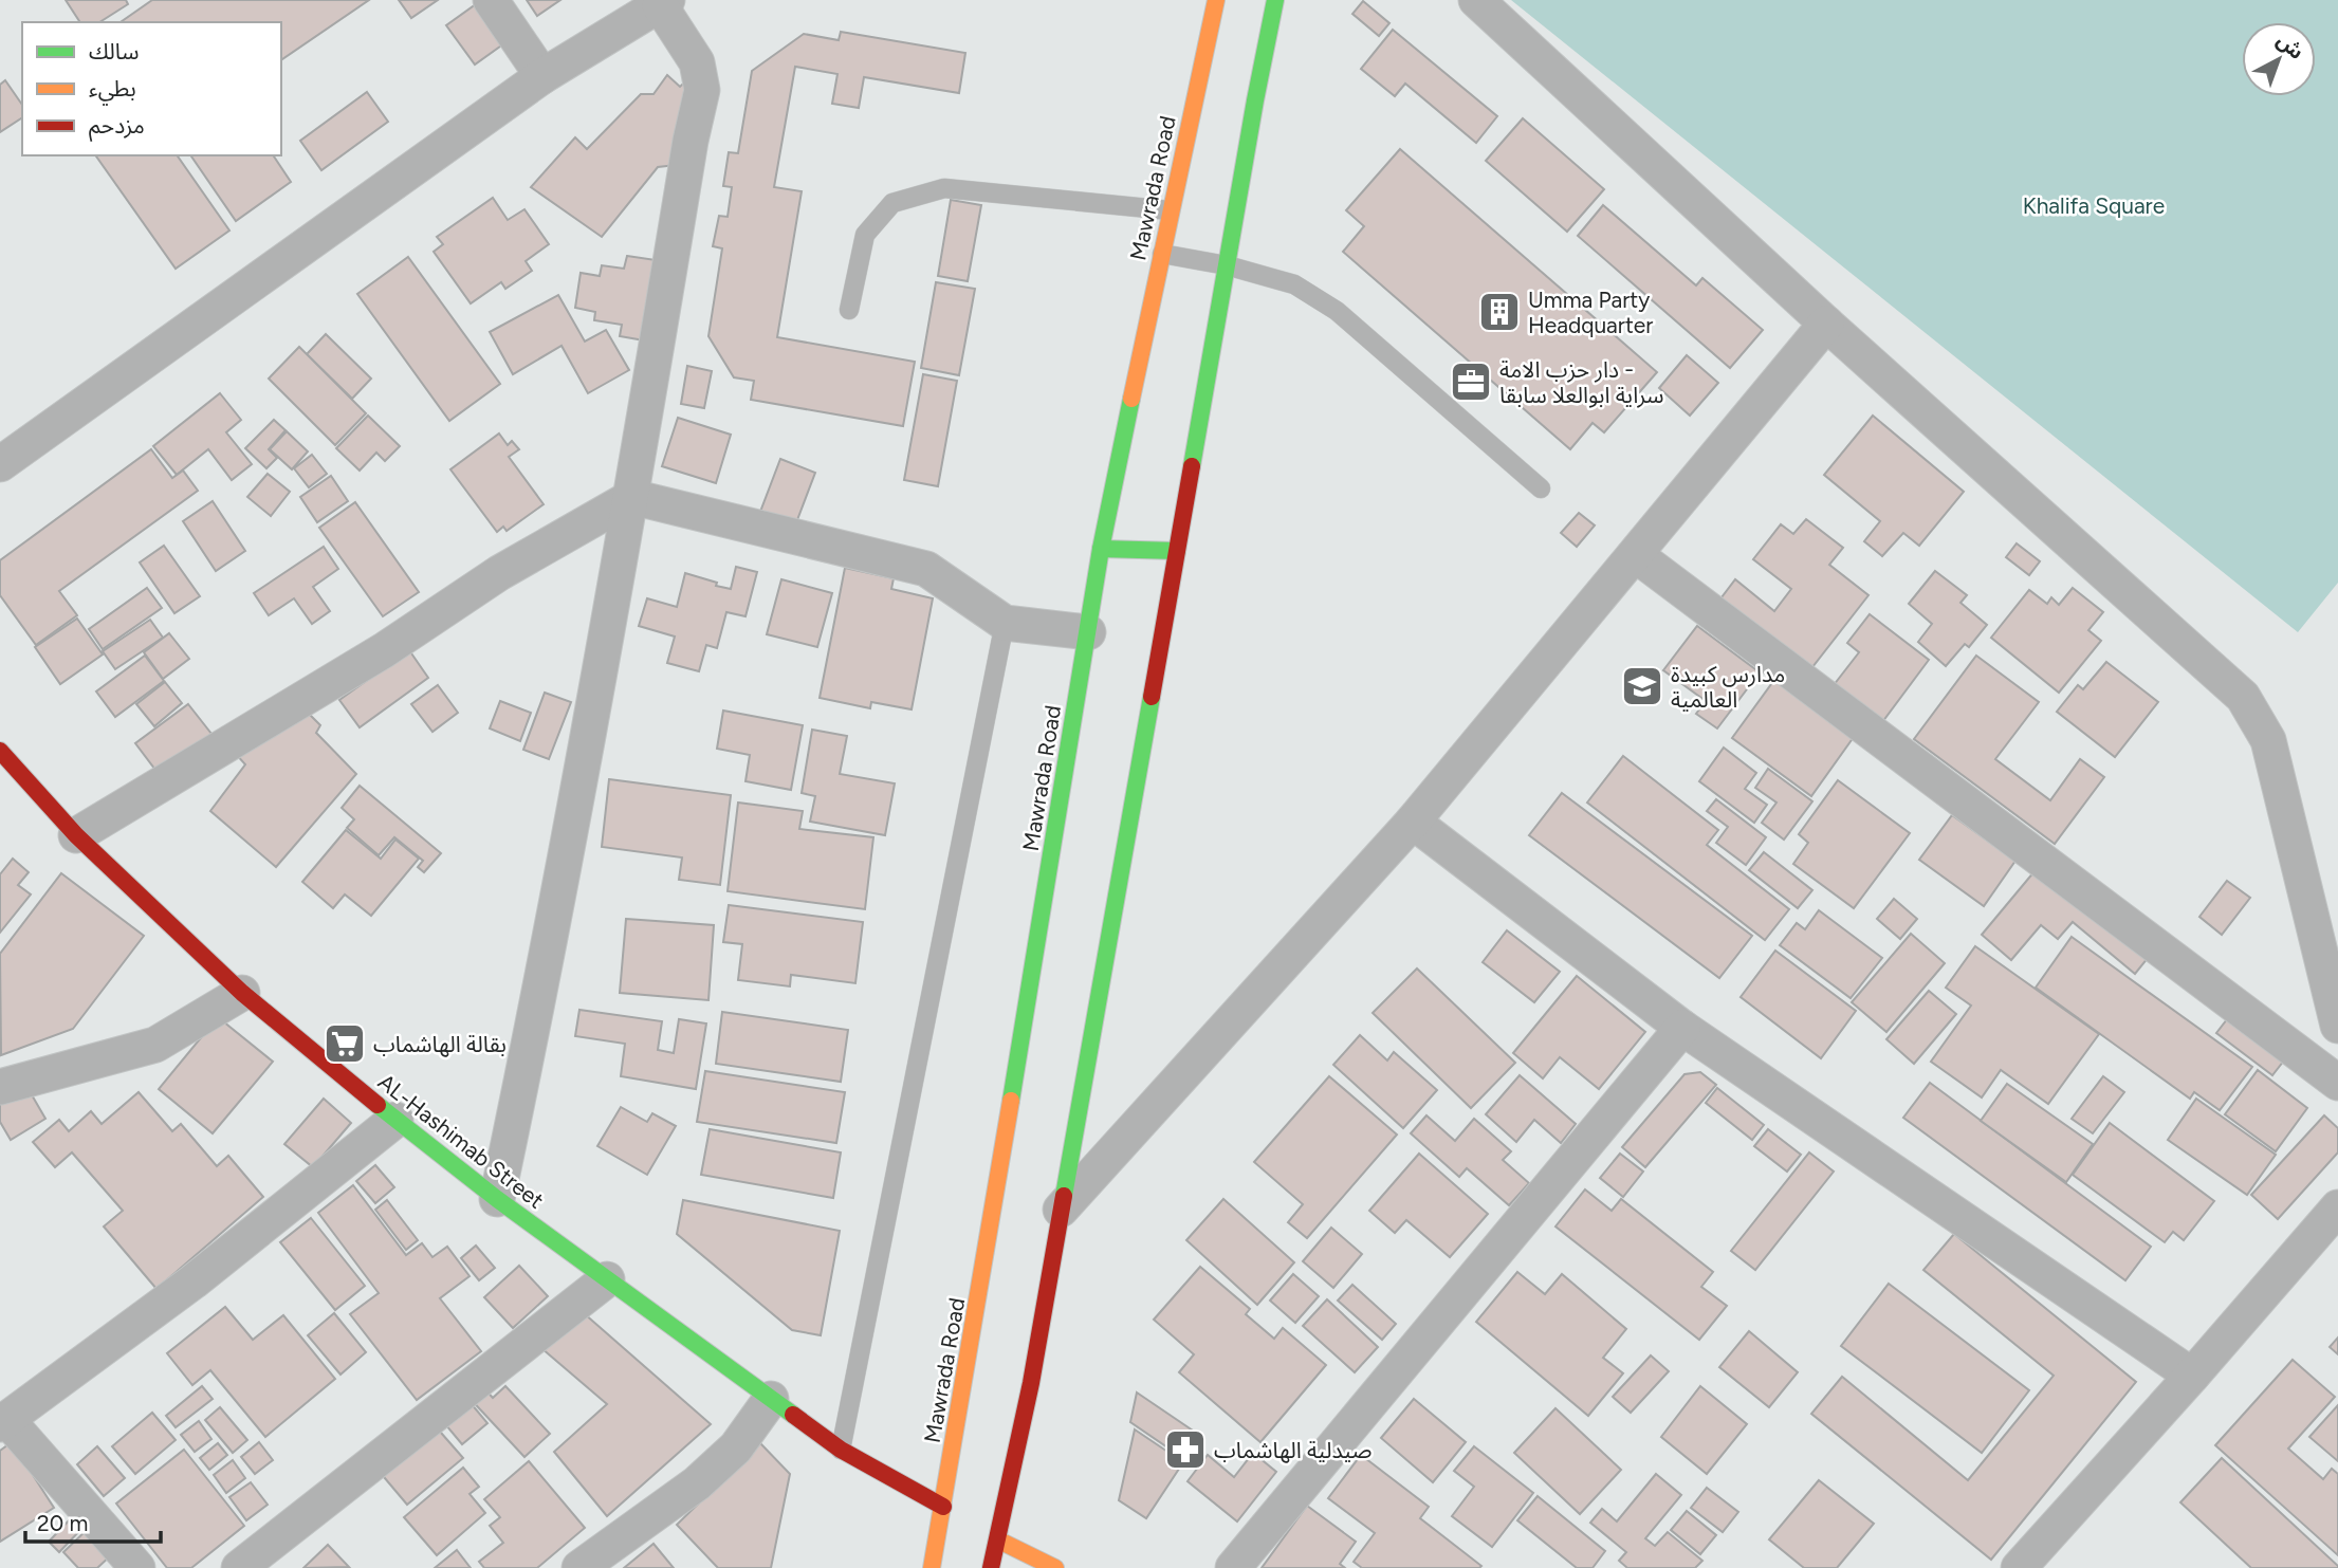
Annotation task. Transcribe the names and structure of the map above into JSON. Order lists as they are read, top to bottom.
{
  "streets": {
    "main road": ["Mawrada Road", "AL-Hashimab Street"]
  },
  "crossings": [
    ["Mawrada Road", "AL-Hashimab Street"]
  ],
  "parks": ["Khalifa Square"],
  "places": {
    "building": ["Umma Party Headquarter"],
    "office": ["دار حزب الامة - سراية ابوالعلا سابقا"],
    "school or university": ["مدارس كبيدة العالمية"],
    "supermarket": ["بقالة الهاشماب"],
    "pharmacy": ["صيدلية الهاشماب"]
  },
  "legend": ["سالك", "بطيء", "مزدحم"],
  "scale_bar": "20 m",
  "north": "top right"
}
